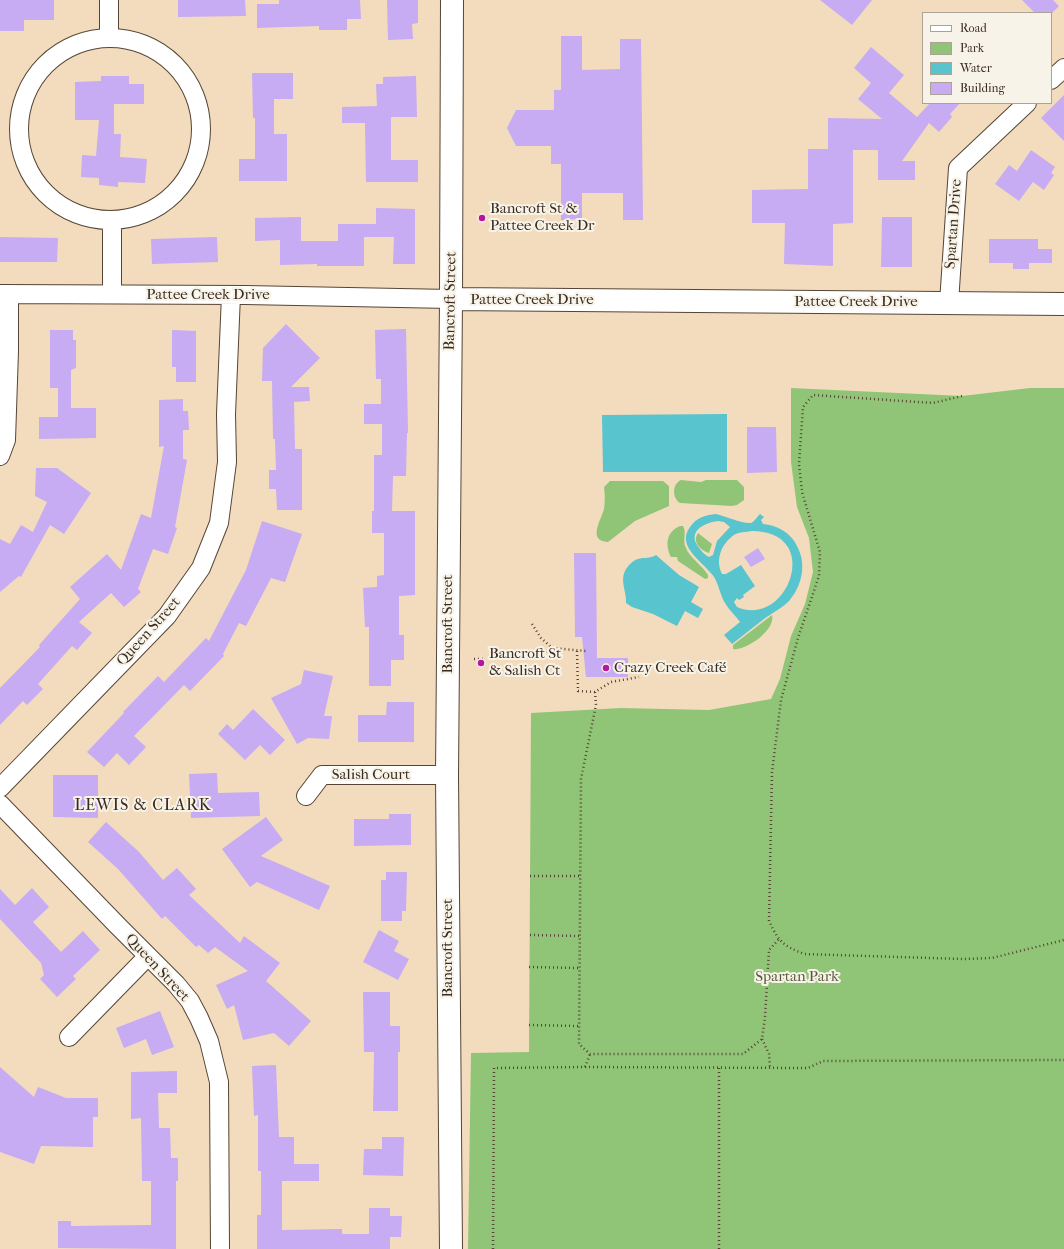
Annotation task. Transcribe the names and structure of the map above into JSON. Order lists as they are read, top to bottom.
{
  "streets": {
    "street": [
      "Spartan Drive",
      "Pattee Creek Drive",
      "Bancroft Street",
      "Queen Street",
      "Salish Court"
    ]
  },
  "crossings": [
    ["Spartan Drive", "Pattee Creek Drive"],
    ["Pattee Creek Drive", "Bancroft Street"],
    ["Pattee Creek Drive", "Queen Street"],
    ["Bancroft Street", "Salish Court"]
  ],
  "districts": ["LEWIS & CLARK"],
  "parks": ["Spartan Park"],
  "places": ["Bancroft St & Pattee Creek Dr", "Bancroft St & Salish Ct", "Crazy Creek Café"],
  "legend": [
    "Road",
    "Park",
    "Water",
    "Building"
  ]
}
